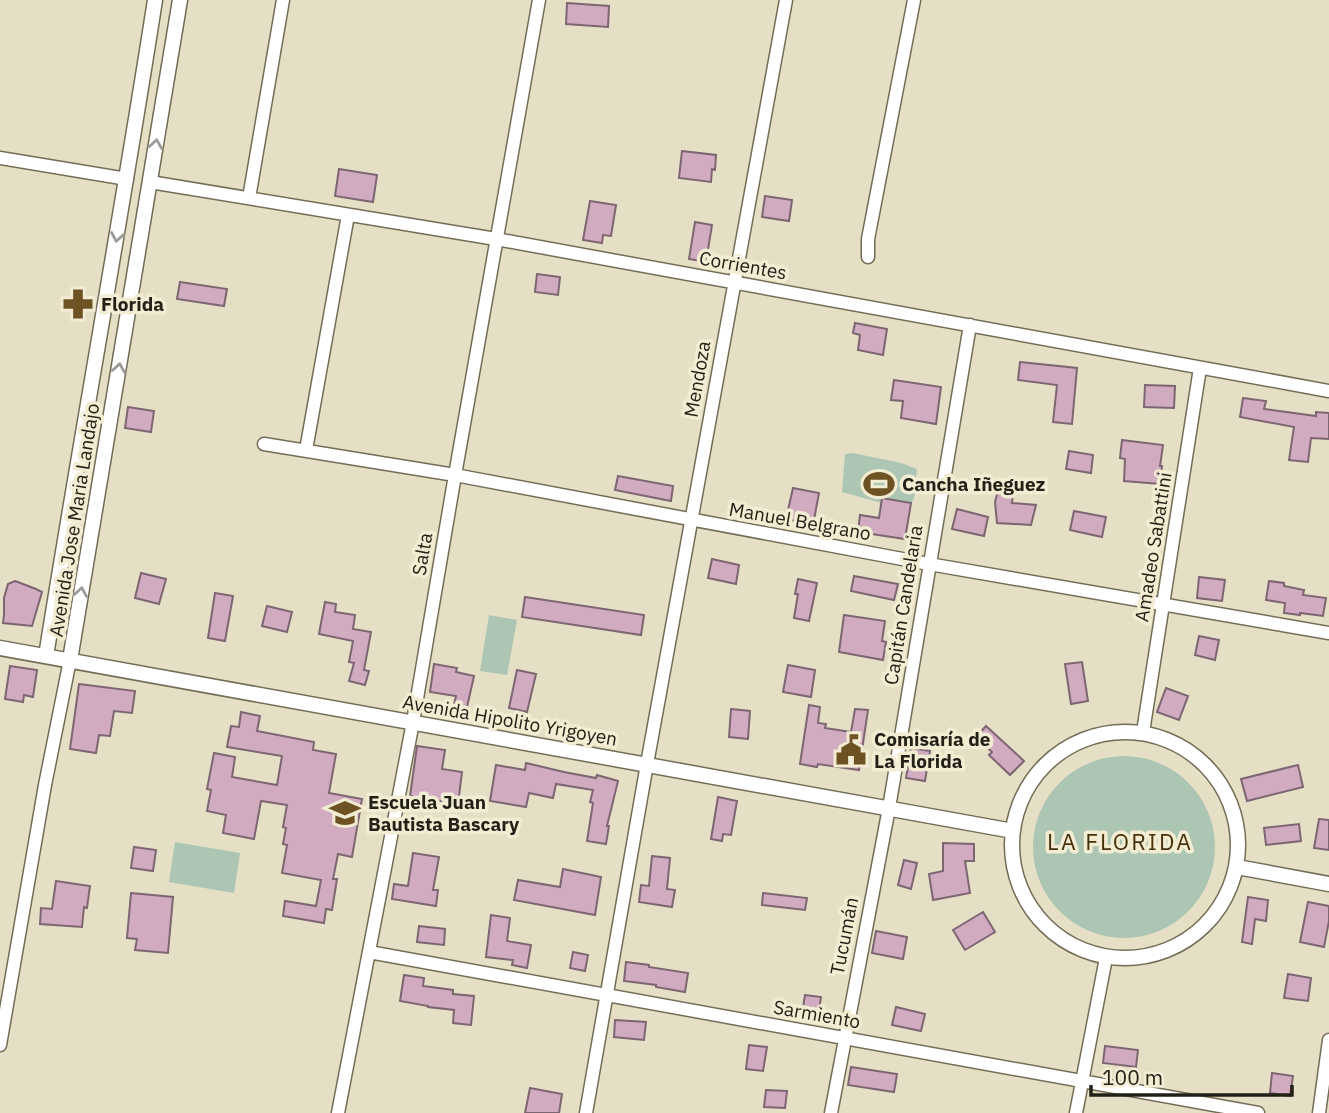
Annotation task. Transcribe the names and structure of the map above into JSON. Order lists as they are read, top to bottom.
{
  "streets": {
    "street": [
      "Corrientes",
      "Mendoza",
      "Avenida Jose Maria Landajo",
      "Manuel Belgrano",
      "Amadeo Sabattini",
      "Salta",
      "Capitán Candelaria",
      "Avenida Hipolito Yrigoyen",
      "Tucumán",
      "Sarmiento"
    ]
  },
  "crossings": [
    ["Corrientes", "Mendoza"],
    ["Corrientes", "Avenida Jose Maria Landajo"],
    ["Corrientes", "Amadeo Sabattini"],
    ["Corrientes", "Salta"],
    ["Corrientes", "Capitán Candelaria"],
    ["Mendoza", "Manuel Belgrano"],
    ["Mendoza", "Avenida Hipolito Yrigoyen"],
    ["Mendoza", "Sarmiento"],
    ["Avenida Jose Maria Landajo", "Avenida Hipolito Yrigoyen"],
    ["Manuel Belgrano", "Amadeo Sabattini"],
    ["Manuel Belgrano", "Salta"],
    ["Manuel Belgrano", "Capitán Candelaria"],
    ["Amadeo Sabattini", "Avenida Hipolito Yrigoyen"],
    ["Salta", "Avenida Hipolito Yrigoyen"],
    ["Salta", "Sarmiento"],
    ["Capitán Candelaria", "Avenida Hipolito Yrigoyen"],
    ["Capitán Candelaria", "Tucumán"],
    ["Avenida Hipolito Yrigoyen", "Tucumán"],
    ["Tucumán", "Sarmiento"]
  ],
  "districts": ["LA FLORIDA"],
  "places": {
    "pharmacy": ["Florida"],
    "sports": ["Cancha Iñeguez"],
    "public building": ["Comisaría de La Florida"],
    "school or university": ["Escuela Juan Bautista Bascary"]
  },
  "scale_bar": "100 m"
}
